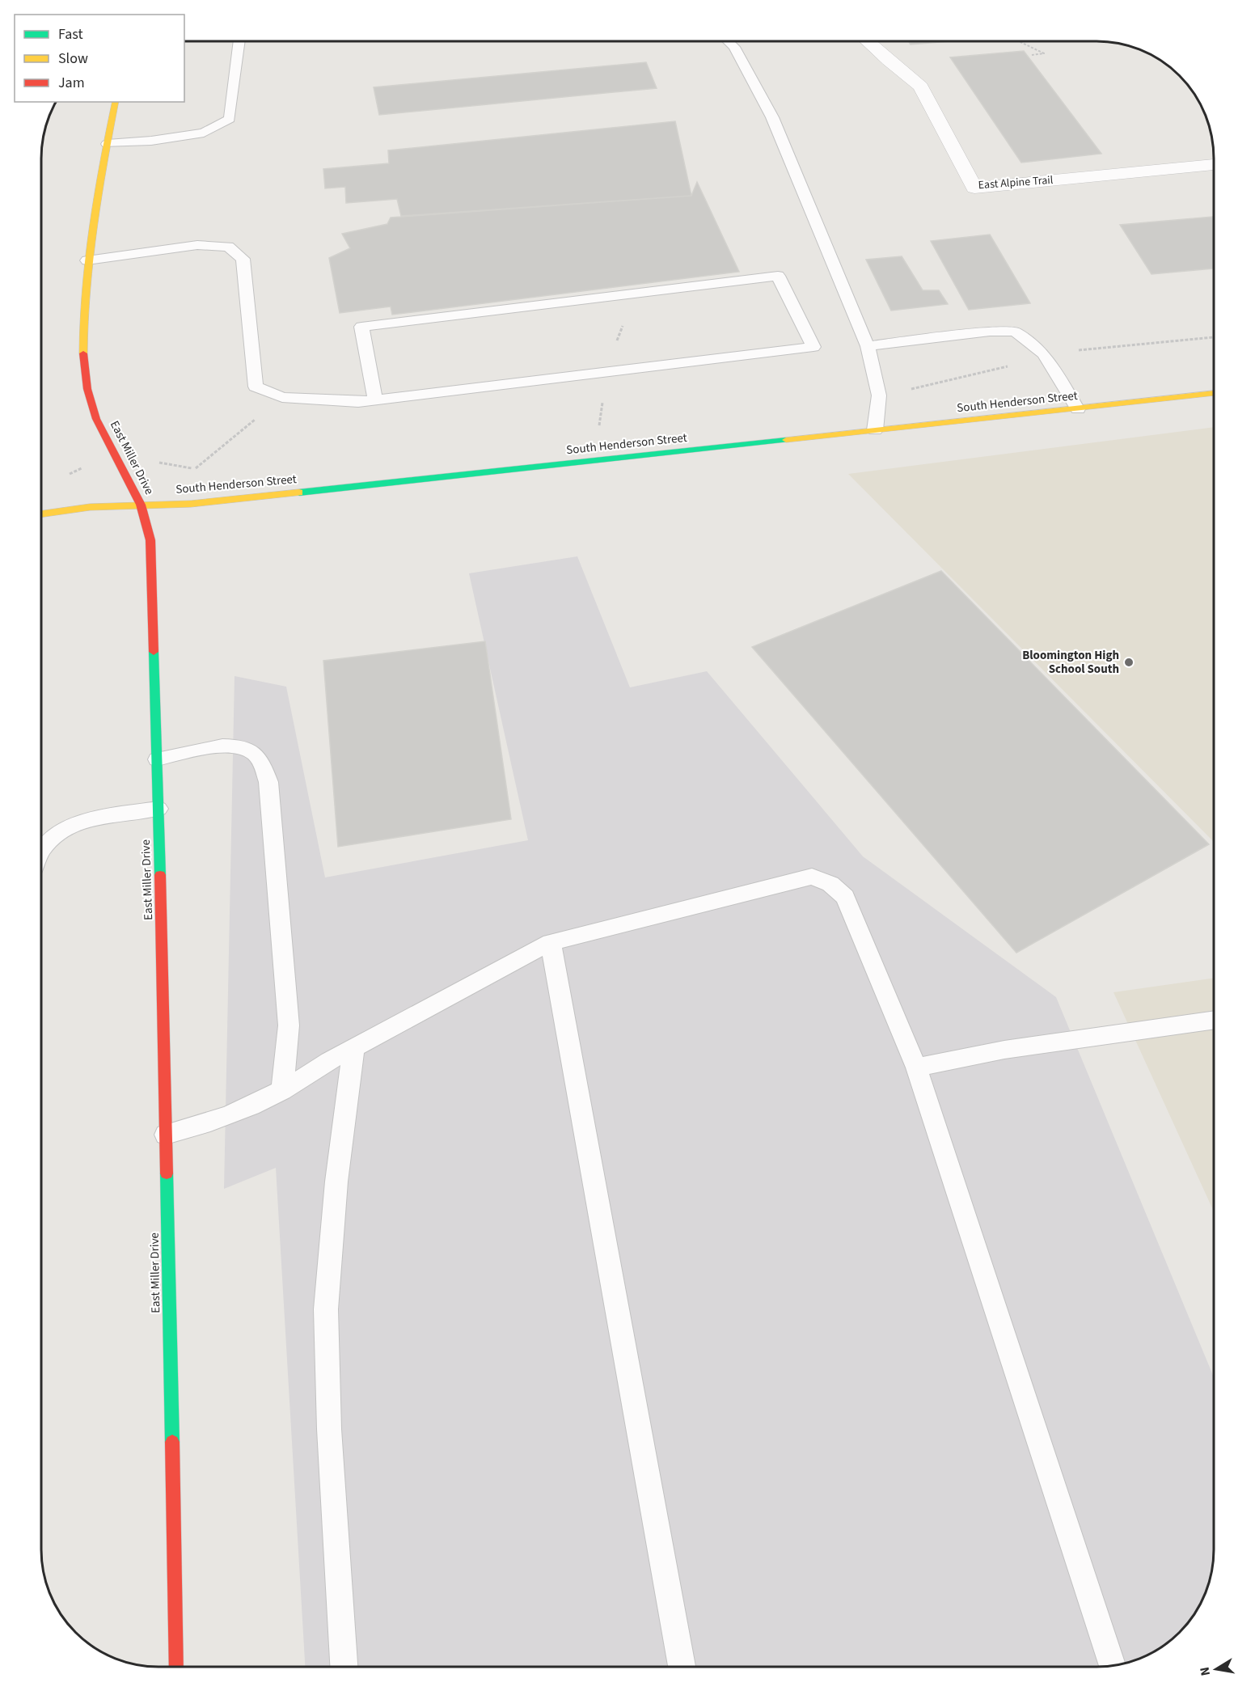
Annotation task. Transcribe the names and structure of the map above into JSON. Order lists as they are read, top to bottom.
{
  "streets": {
    "street": ["East Alpine Trail", "South Henderson Street", "East Miller Drive"]
  },
  "crossings": [
    ["South Henderson Street", "East Miller Drive"]
  ],
  "places": ["Bloomington High School South"],
  "legend": ["Fast", "Slow", "Jam"],
  "north": "left"
}
